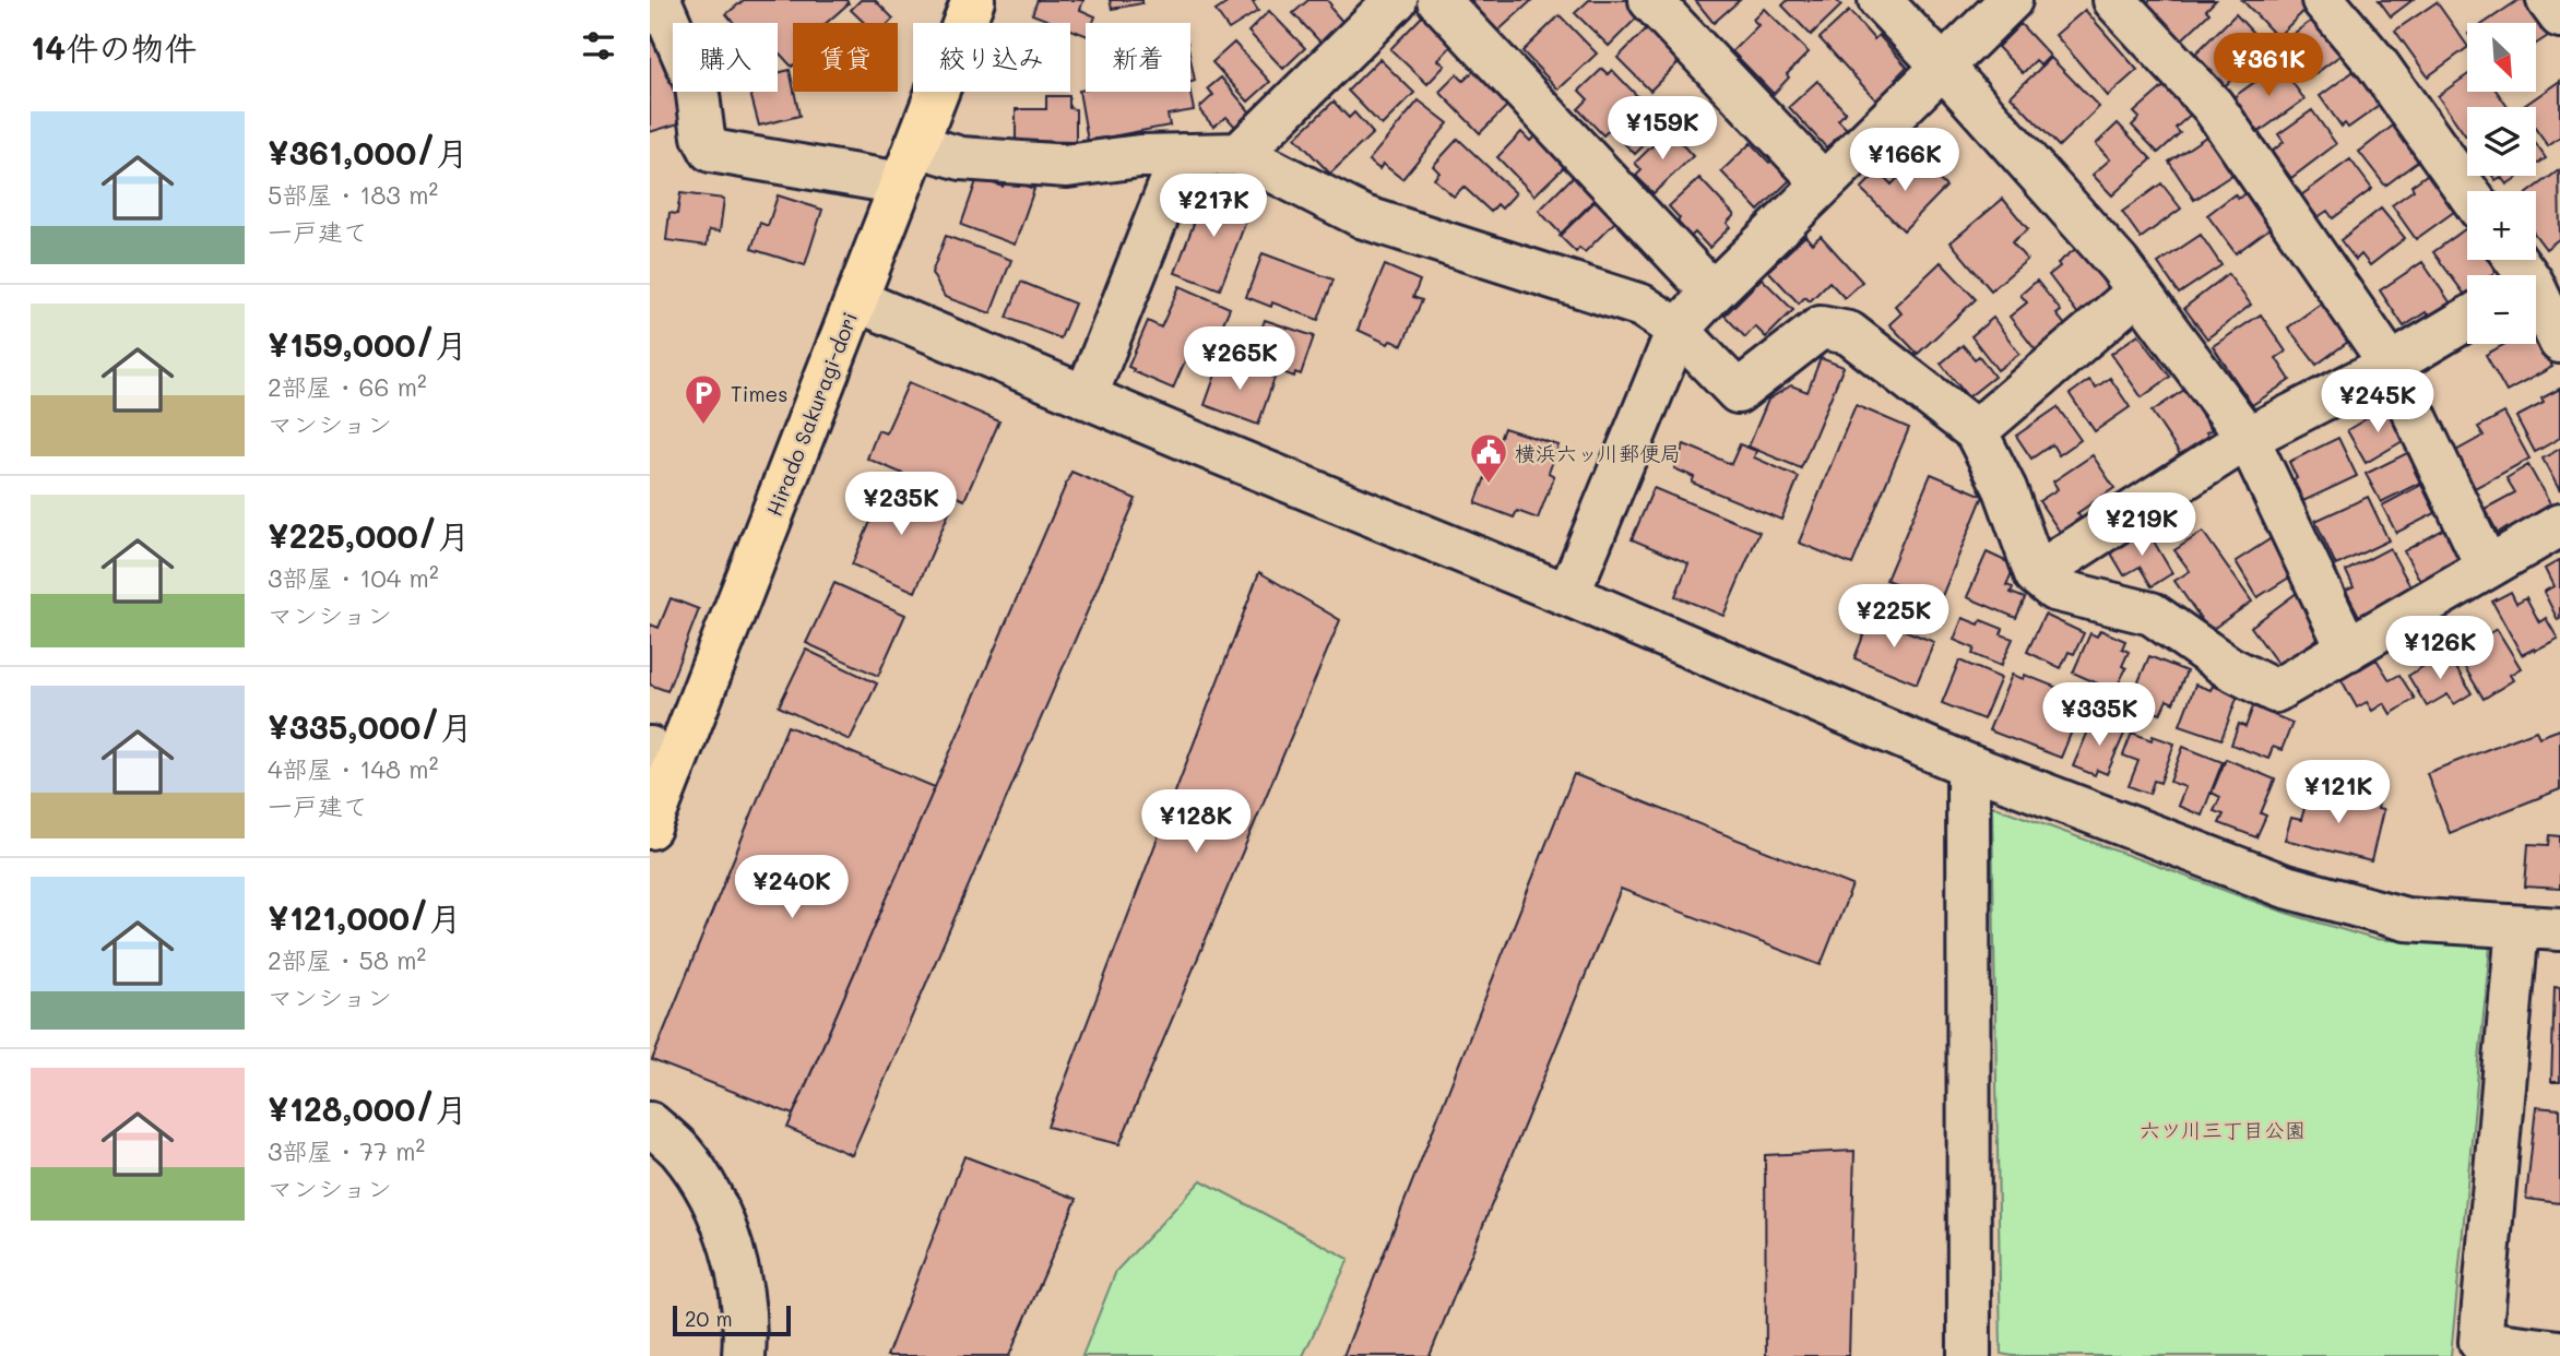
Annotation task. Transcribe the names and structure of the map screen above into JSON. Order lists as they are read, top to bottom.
{
  "streets": {
    "main road": ["Hirado Sakuragi-dori"]
  },
  "parks": ["六ツ川三丁目公園"],
  "places": {
    "parking": ["Times"],
    "public building": ["横浜六ッ川郵便局"]
  },
  "scale_bar": "20 m",
  "north": "bottom right",
  "page": {
    "heading": "14件の物件",
    "map_buttons": ["+", "−"],
    "chip": [
      "購入",
      "賃貸",
      "絞り込み",
      "新着"
    ],
    "price": [
      "¥361K",
      "¥159K",
      "¥166K",
      "¥217K",
      "¥265K",
      "¥245K",
      "¥235K",
      "¥219K",
      "¥225K",
      "¥126K",
      "¥335K",
      "¥121K",
      "¥128K",
      "¥240K"
    ],
    "list": [
      {
        "name": "¥361,000/月",
        "note": "5部屋 · 183 m² · 一戸建て"
      },
      {
        "name": "¥159,000/月",
        "note": "2部屋 · 66 m² · マンション"
      },
      {
        "name": "¥225,000/月",
        "note": "3部屋 · 104 m² · マンション"
      },
      {
        "name": "¥335,000/月",
        "note": "4部屋 · 148 m² · 一戸建て"
      },
      {
        "name": "¥121,000/月",
        "note": "2部屋 · 58 m² · マンション"
      },
      {
        "name": "¥128,000/月",
        "note": "3部屋 · 77 m² · マンション"
      }
    ],
    "scale": "20 m"
  }
}
